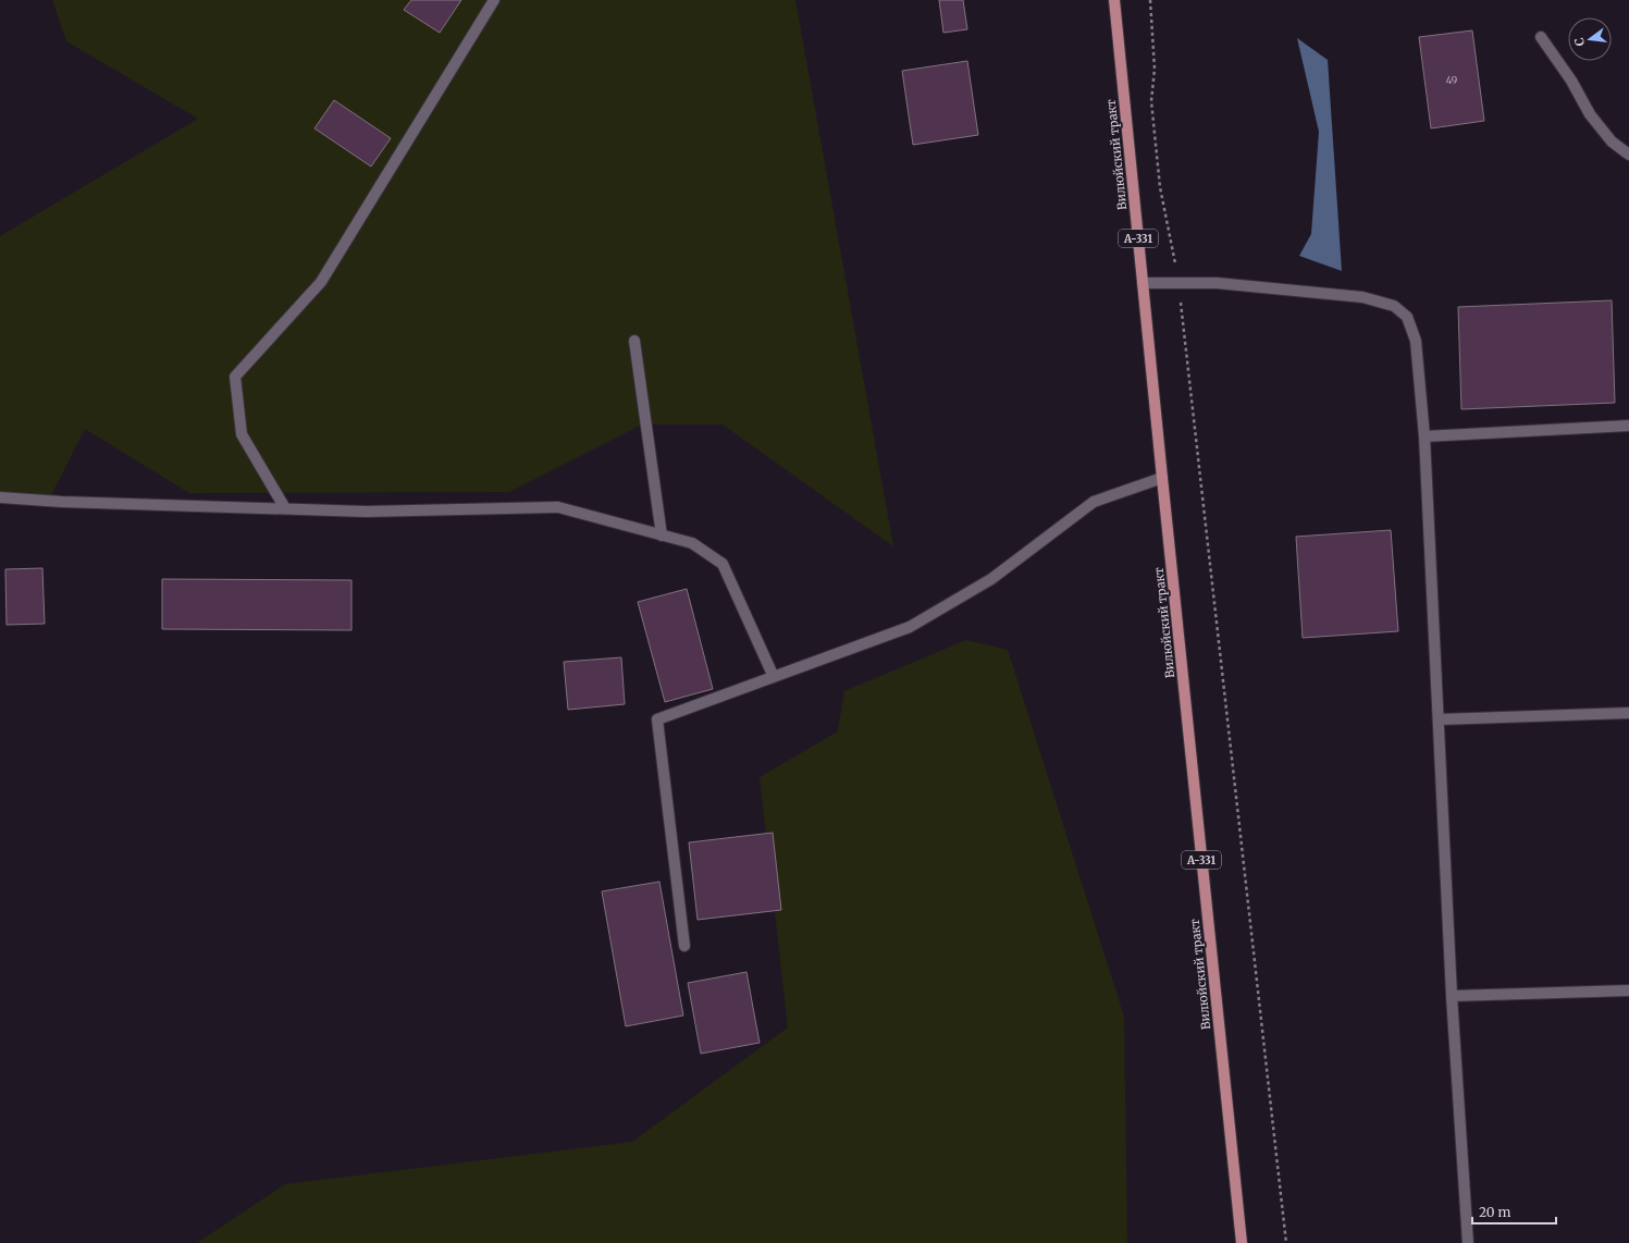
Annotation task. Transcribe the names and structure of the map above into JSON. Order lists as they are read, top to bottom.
{
  "streets": {
    "main road": ["Вилюйский тракт", "А-331"]
  },
  "house_numbers": ["49"],
  "scale_bar": "20 m",
  "north": "left"
}
